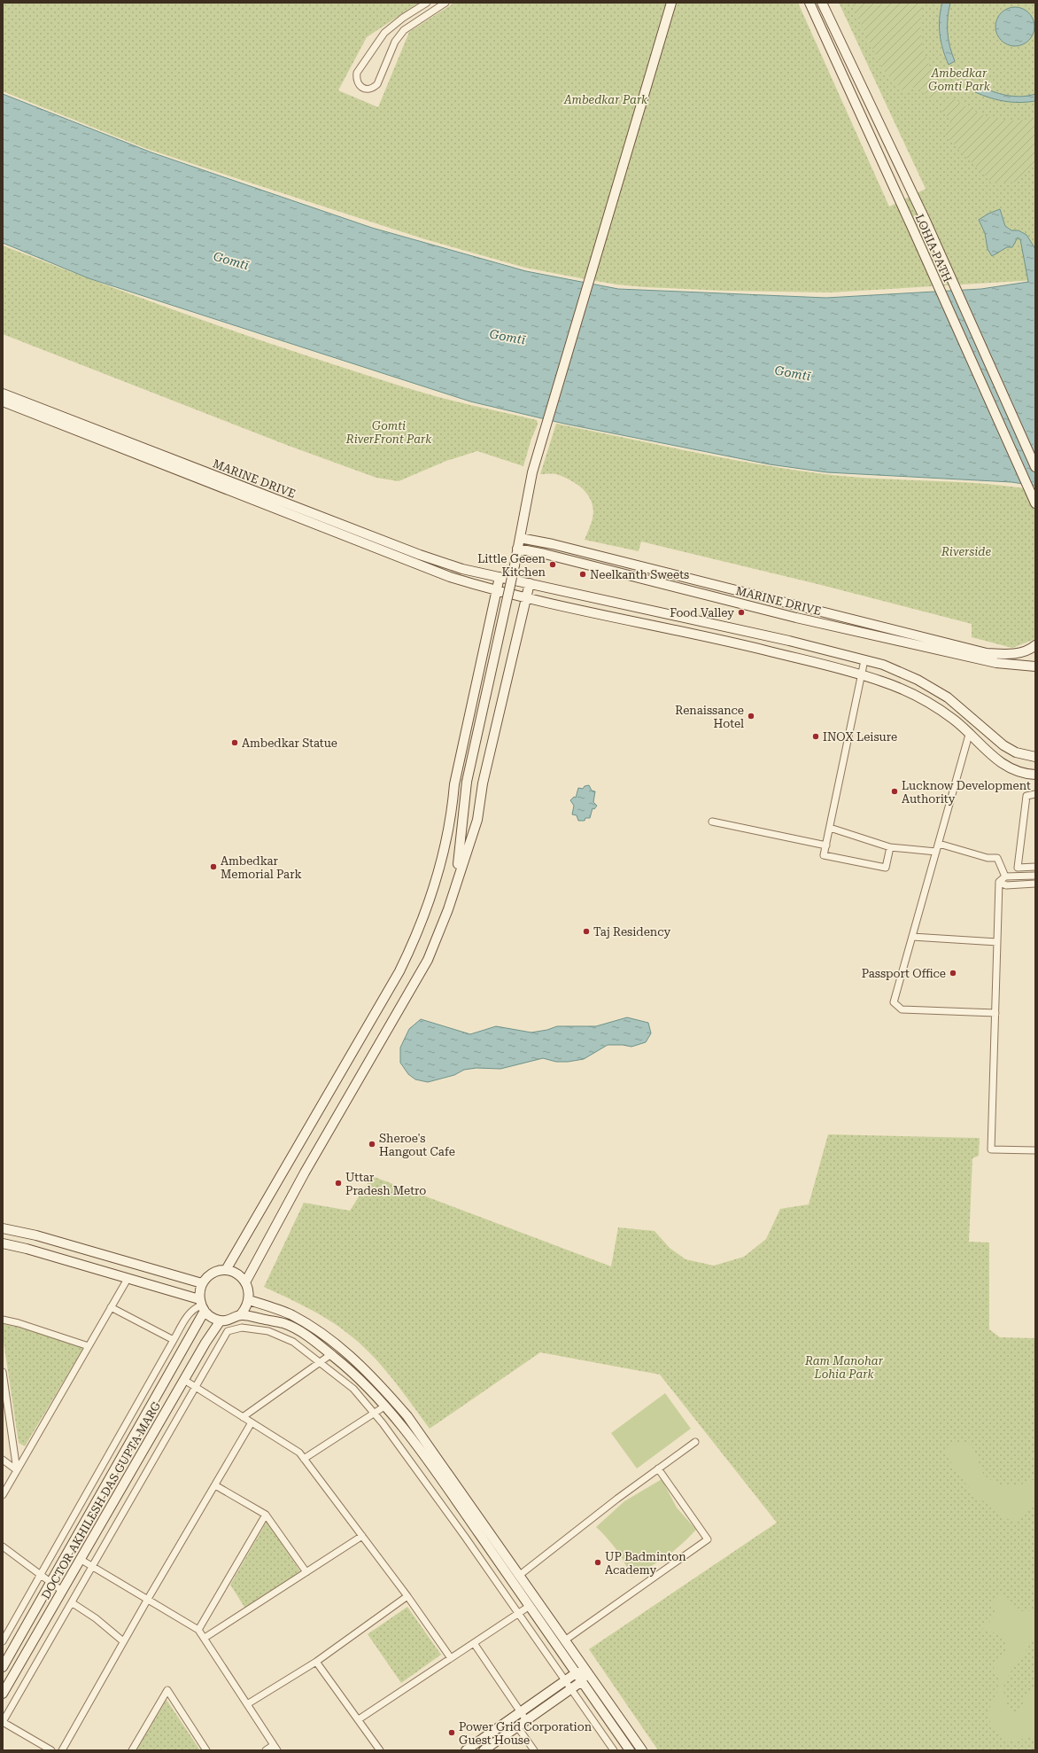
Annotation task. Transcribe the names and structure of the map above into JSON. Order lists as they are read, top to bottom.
{
  "streets": {
    "street": ["LOHIA PATH", "MARINE DRIVE", "DOCTOR AKHILESH DAS GUPTA MARG"]
  },
  "water": ["Gomtī"],
  "parks": [
    "Ambedkar Gomti Park",
    "Ambedkar Park",
    "Gomti RiverFront Park",
    "Riverside",
    "Ram Manohar Lohia Park"
  ],
  "places": [
    "Little Geeen Kitchen",
    "Neelkanth Sweets",
    "Food Valley",
    "Renaissance Hotel",
    "INOX Leisure",
    "Ambedkar Statue",
    "Lucknow Development Authority",
    "Ambedkar Memorial Park",
    "Taj Residency",
    "Passport Office",
    "Sheroe's Hangout Cafe",
    "Uttar Pradesh Metro",
    "UP Badminton Academy",
    "Power Grid Corporation Guest House"
  ]
}
